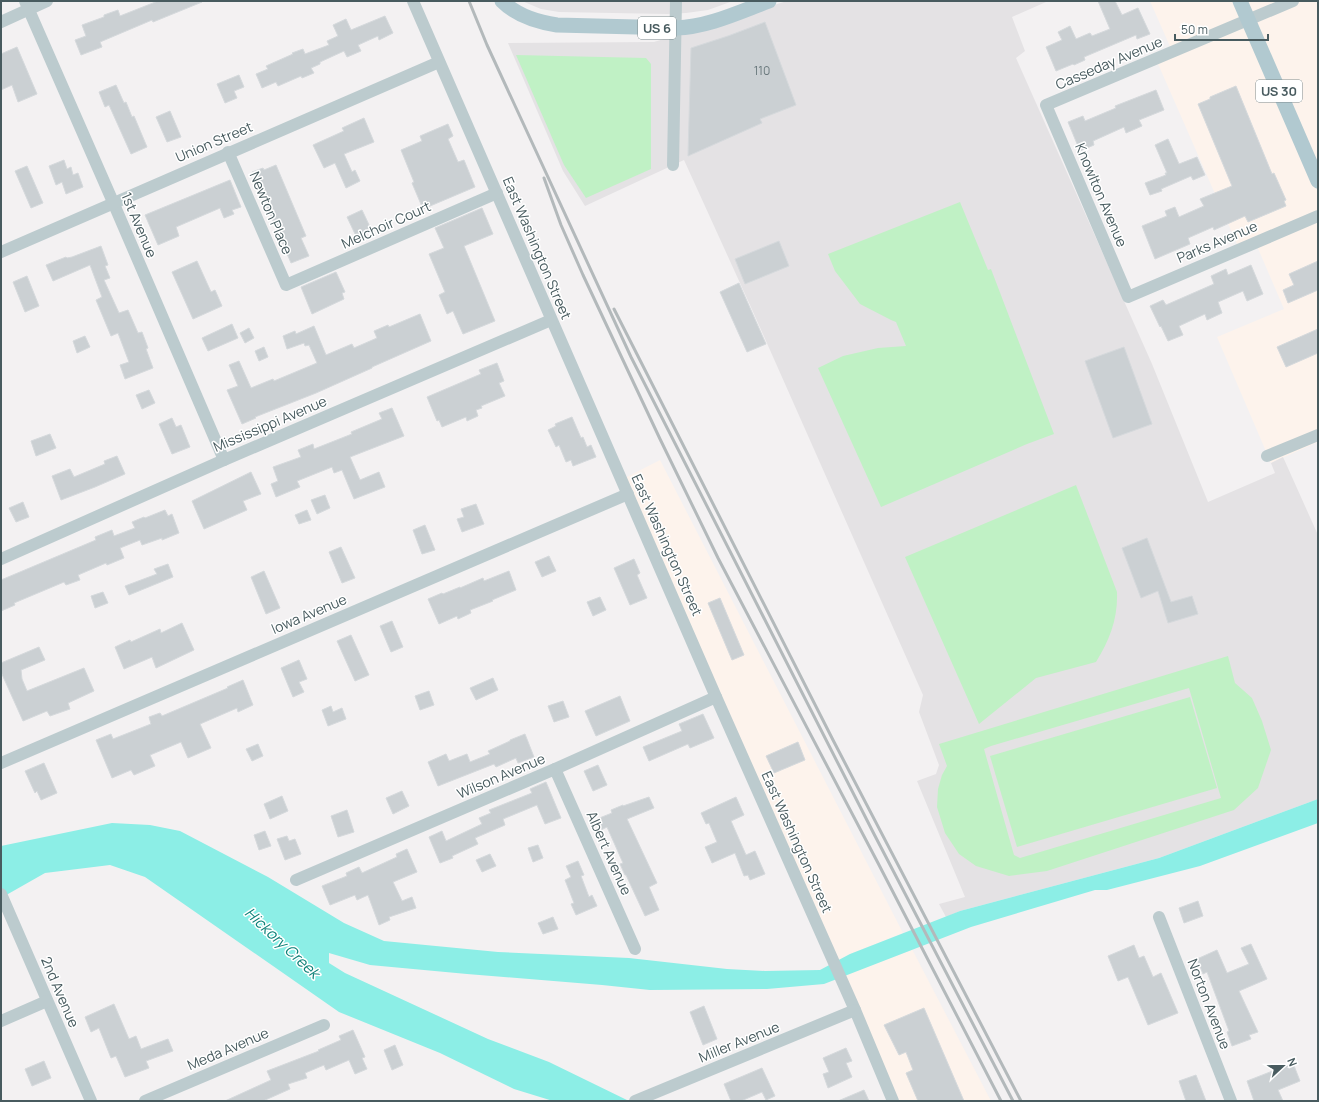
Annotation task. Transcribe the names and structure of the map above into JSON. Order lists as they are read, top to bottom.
{
  "streets": {
    "main road": ["US 6", "US 30"],
    "street": [
      "Casseday Avenue",
      "Union Street",
      "Knowlton Avenue",
      "Newton Place",
      "1st Avenue",
      "Melchoir Court",
      "Parks Avenue",
      "East Washington Street",
      "Mississippi Avenue",
      "Iowa Avenue",
      "Wilson Avenue",
      "Albert Avenue",
      "2nd Avenue",
      "Norton Avenue",
      "Miller Avenue",
      "Meda Avenue"
    ]
  },
  "crossings": [
    ["Casseday Avenue", "US 30"],
    ["Casseday Avenue", "Knowlton Avenue"],
    ["Union Street", "Newton Place"],
    ["Union Street", "1st Avenue"],
    ["Union Street", "East Washington Street"],
    ["Knowlton Avenue", "Parks Avenue"],
    ["Newton Place", "Melchoir Court"],
    ["1st Avenue", "Mississippi Avenue"],
    ["Melchoir Court", "East Washington Street"],
    ["East Washington Street", "Mississippi Avenue"],
    ["East Washington Street", "Iowa Avenue"],
    ["East Washington Street", "Wilson Avenue"],
    ["East Washington Street", "Miller Avenue"],
    ["Wilson Avenue", "Albert Avenue"]
  ],
  "water": ["Hickory Creek"],
  "house_numbers": ["110"],
  "scale_bar": "50 m",
  "north": "right"
}
